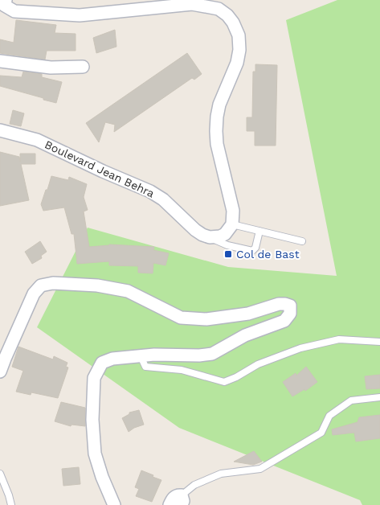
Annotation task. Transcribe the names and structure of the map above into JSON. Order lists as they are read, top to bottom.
{
  "streets": {
    "street": ["Boulevard Jean Behra"]
  },
  "places": {
    "transit": ["Col de Bast"]
  }
}
